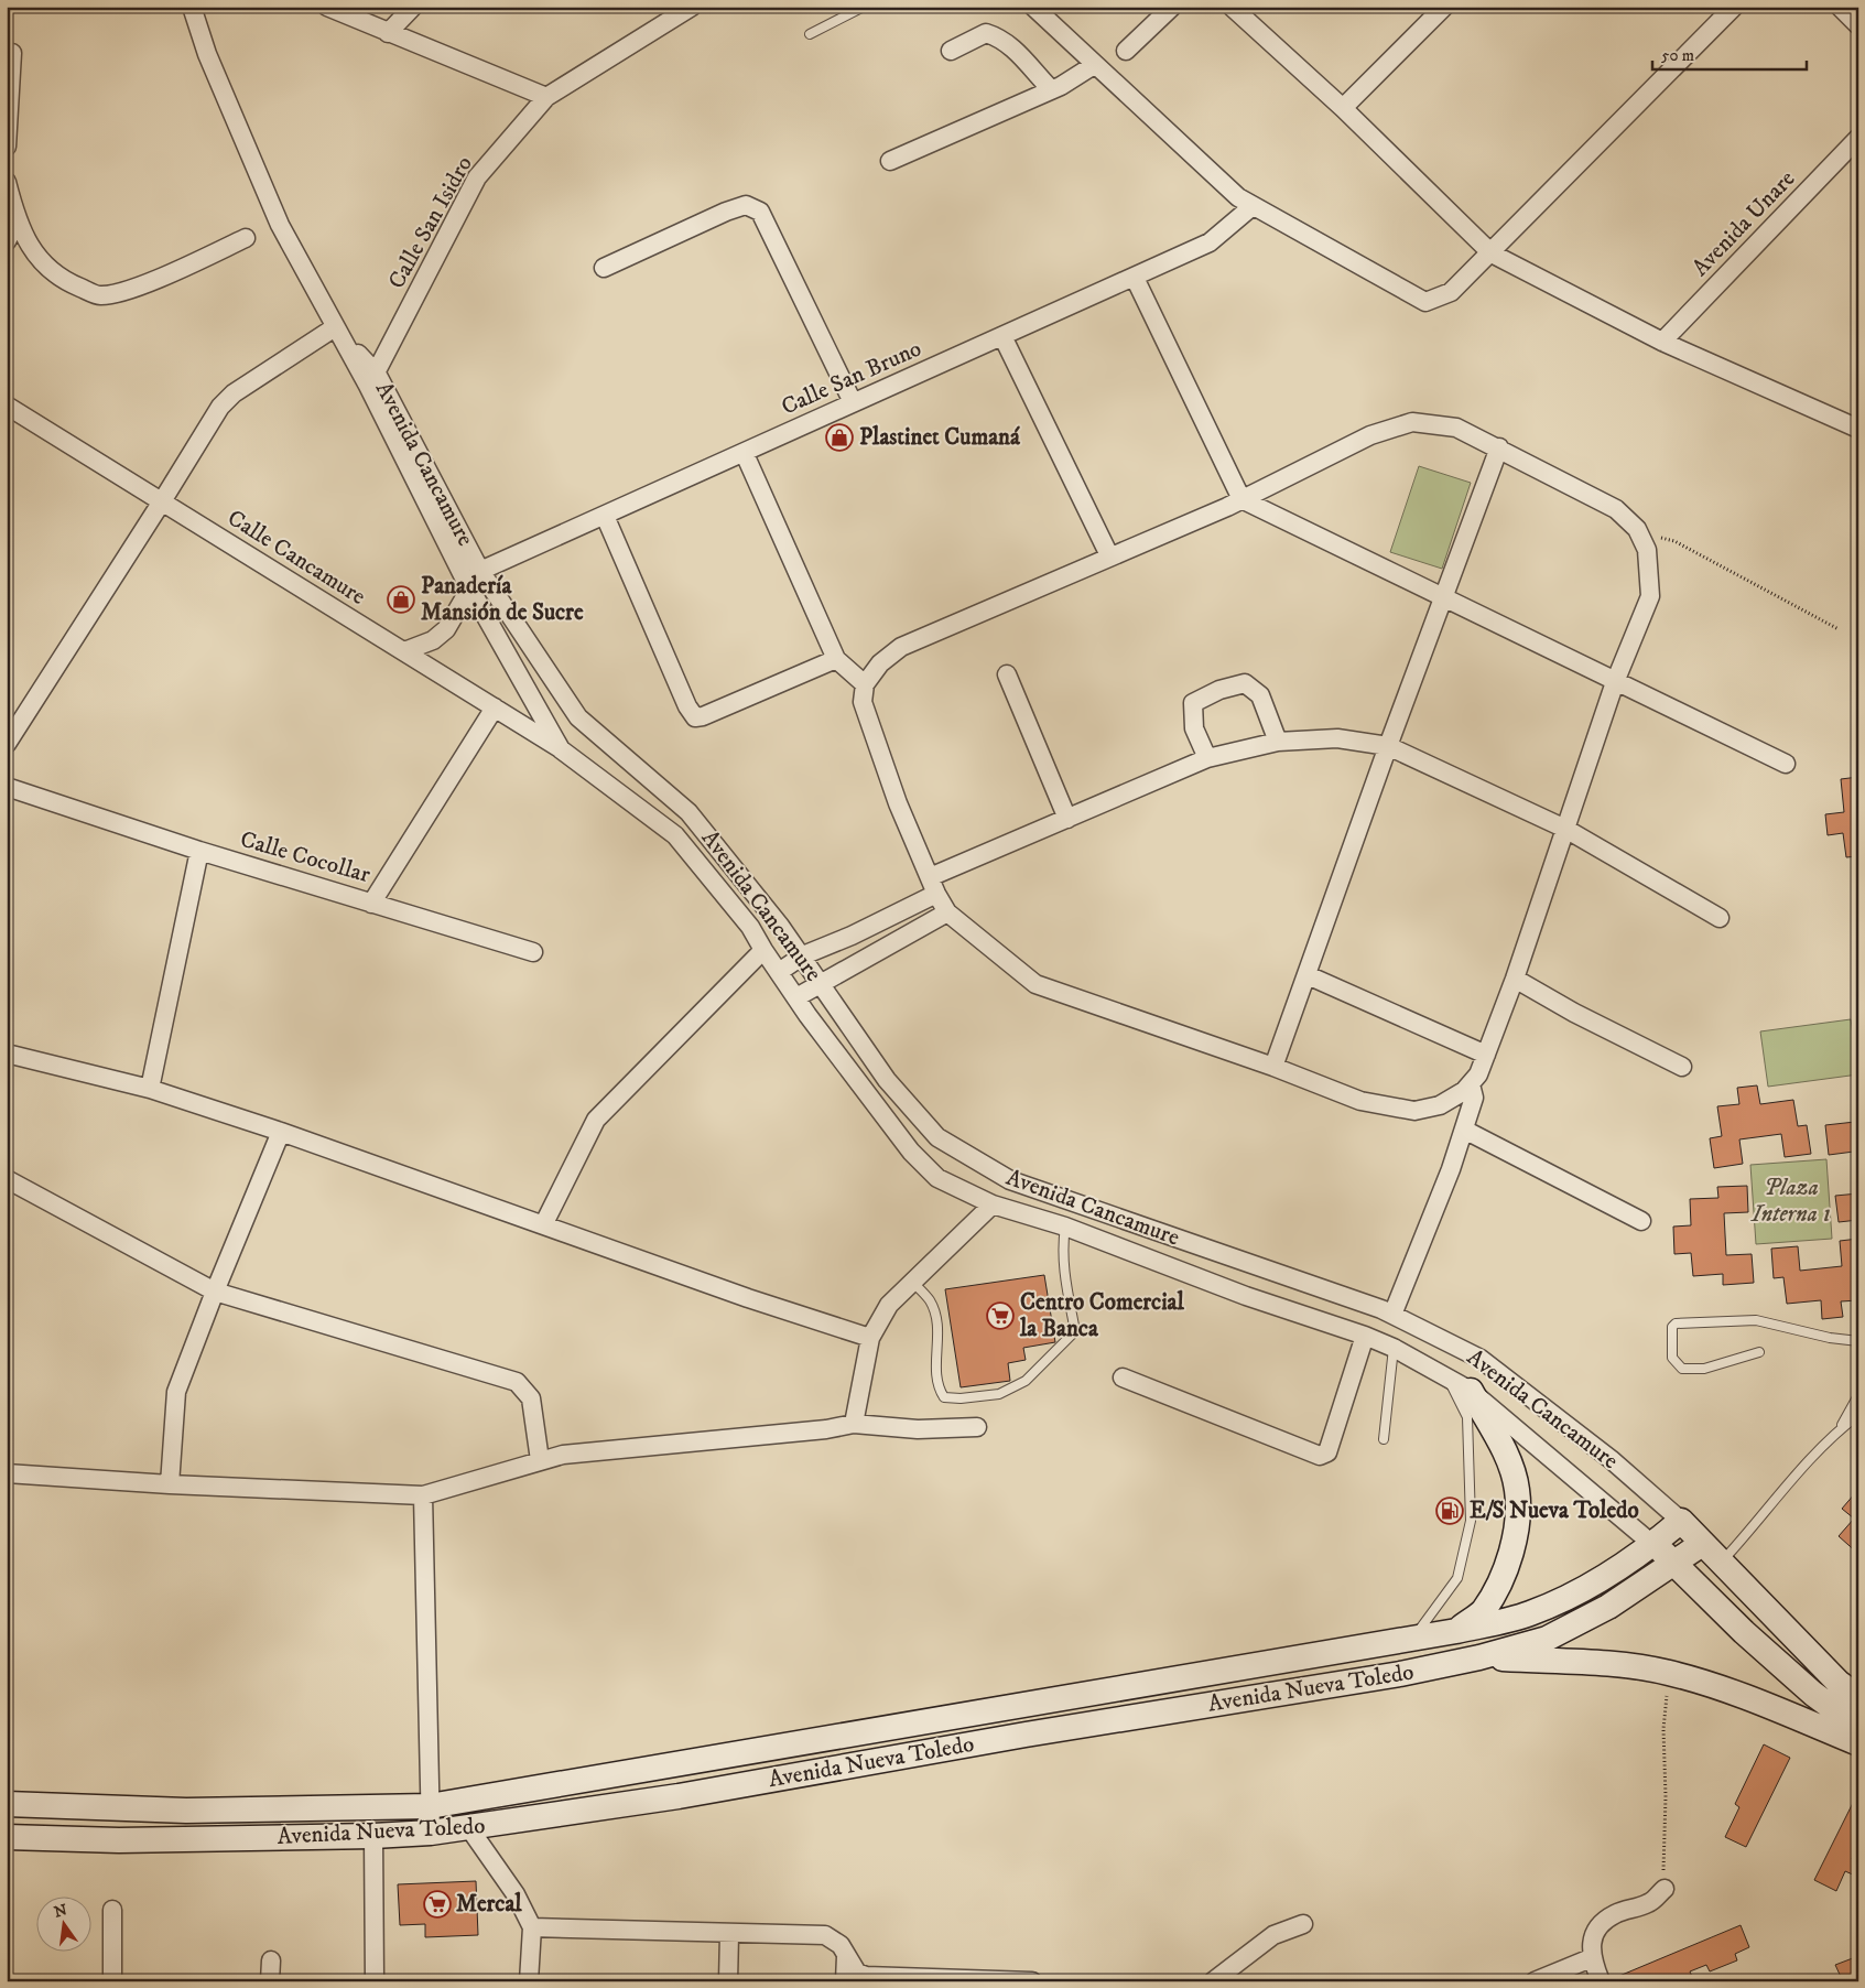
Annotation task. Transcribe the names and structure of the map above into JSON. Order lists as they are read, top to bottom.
{
  "streets": {
    "main road": ["Avenida Cancamure", "Avenida Nueva Toledo"],
    "street": [
      "Calle San Isidro",
      "Avenida Unare",
      "Calle San Bruno",
      "Calle Cancamure",
      "Calle Cocollar"
    ]
  },
  "crossings": [
    ["Calle San Isidro", "Avenida Cancamure"],
    ["Calle San Bruno", "Avenida Cancamure"],
    ["Avenida Cancamure", "Calle Cancamure"],
    ["Avenida Cancamure", "Avenida Nueva Toledo"],
    ["Calle Cancamure", "Calle Cocollar"]
  ],
  "parks": ["Plaza Interna 1"],
  "places": {
    "shop": ["Plastinet Cumaná", "Panadería Mansión de Sucre"],
    "supermarket": ["Centro Comercial la Banca", "Mercal"],
    "fuel station": ["E/S Nueva Toledo"]
  },
  "scale_bar": "50 m",
  "north": "top"
}
